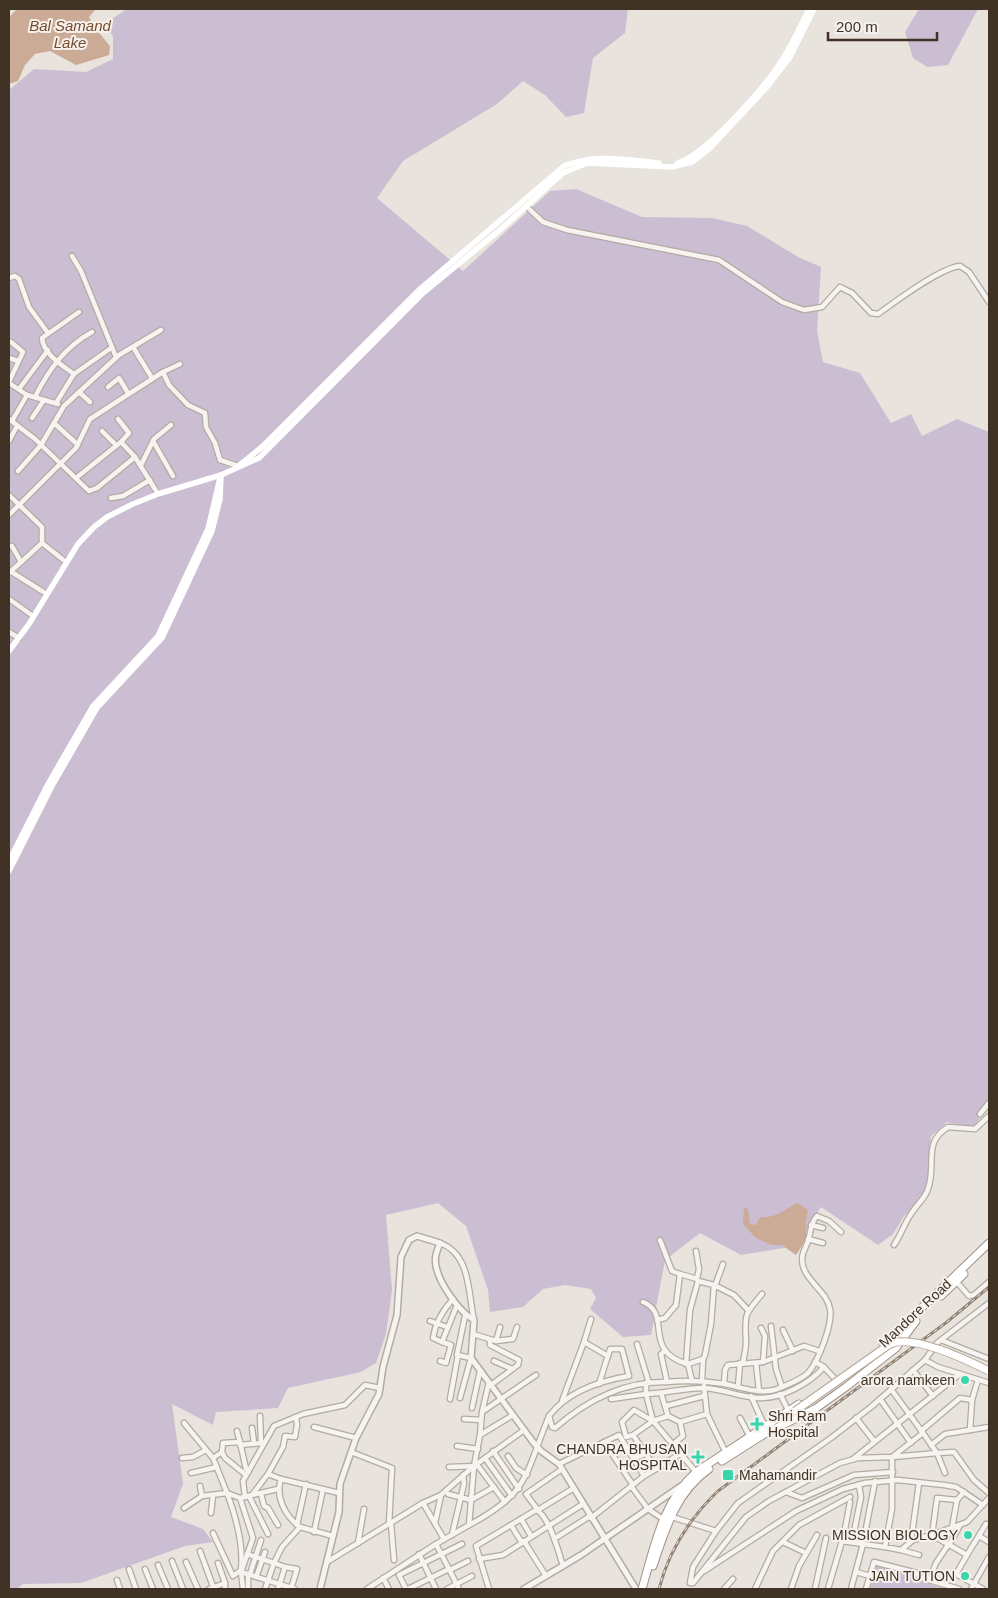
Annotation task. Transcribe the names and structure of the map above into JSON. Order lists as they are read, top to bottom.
{
  "streets": {
    "main road": ["Mandore Road"]
  },
  "water": ["Bal Samand Lake"],
  "places": {
    "other": ["arora namkeen", "MISSION BIOLOGY", "JAIN TUTION"],
    "health": ["Shri Ram Hospital", "CHANDRA BHUSAN HOSPITAL"],
    "transit": ["Mahamandir"]
  },
  "scale_bar": "200 m"
}
